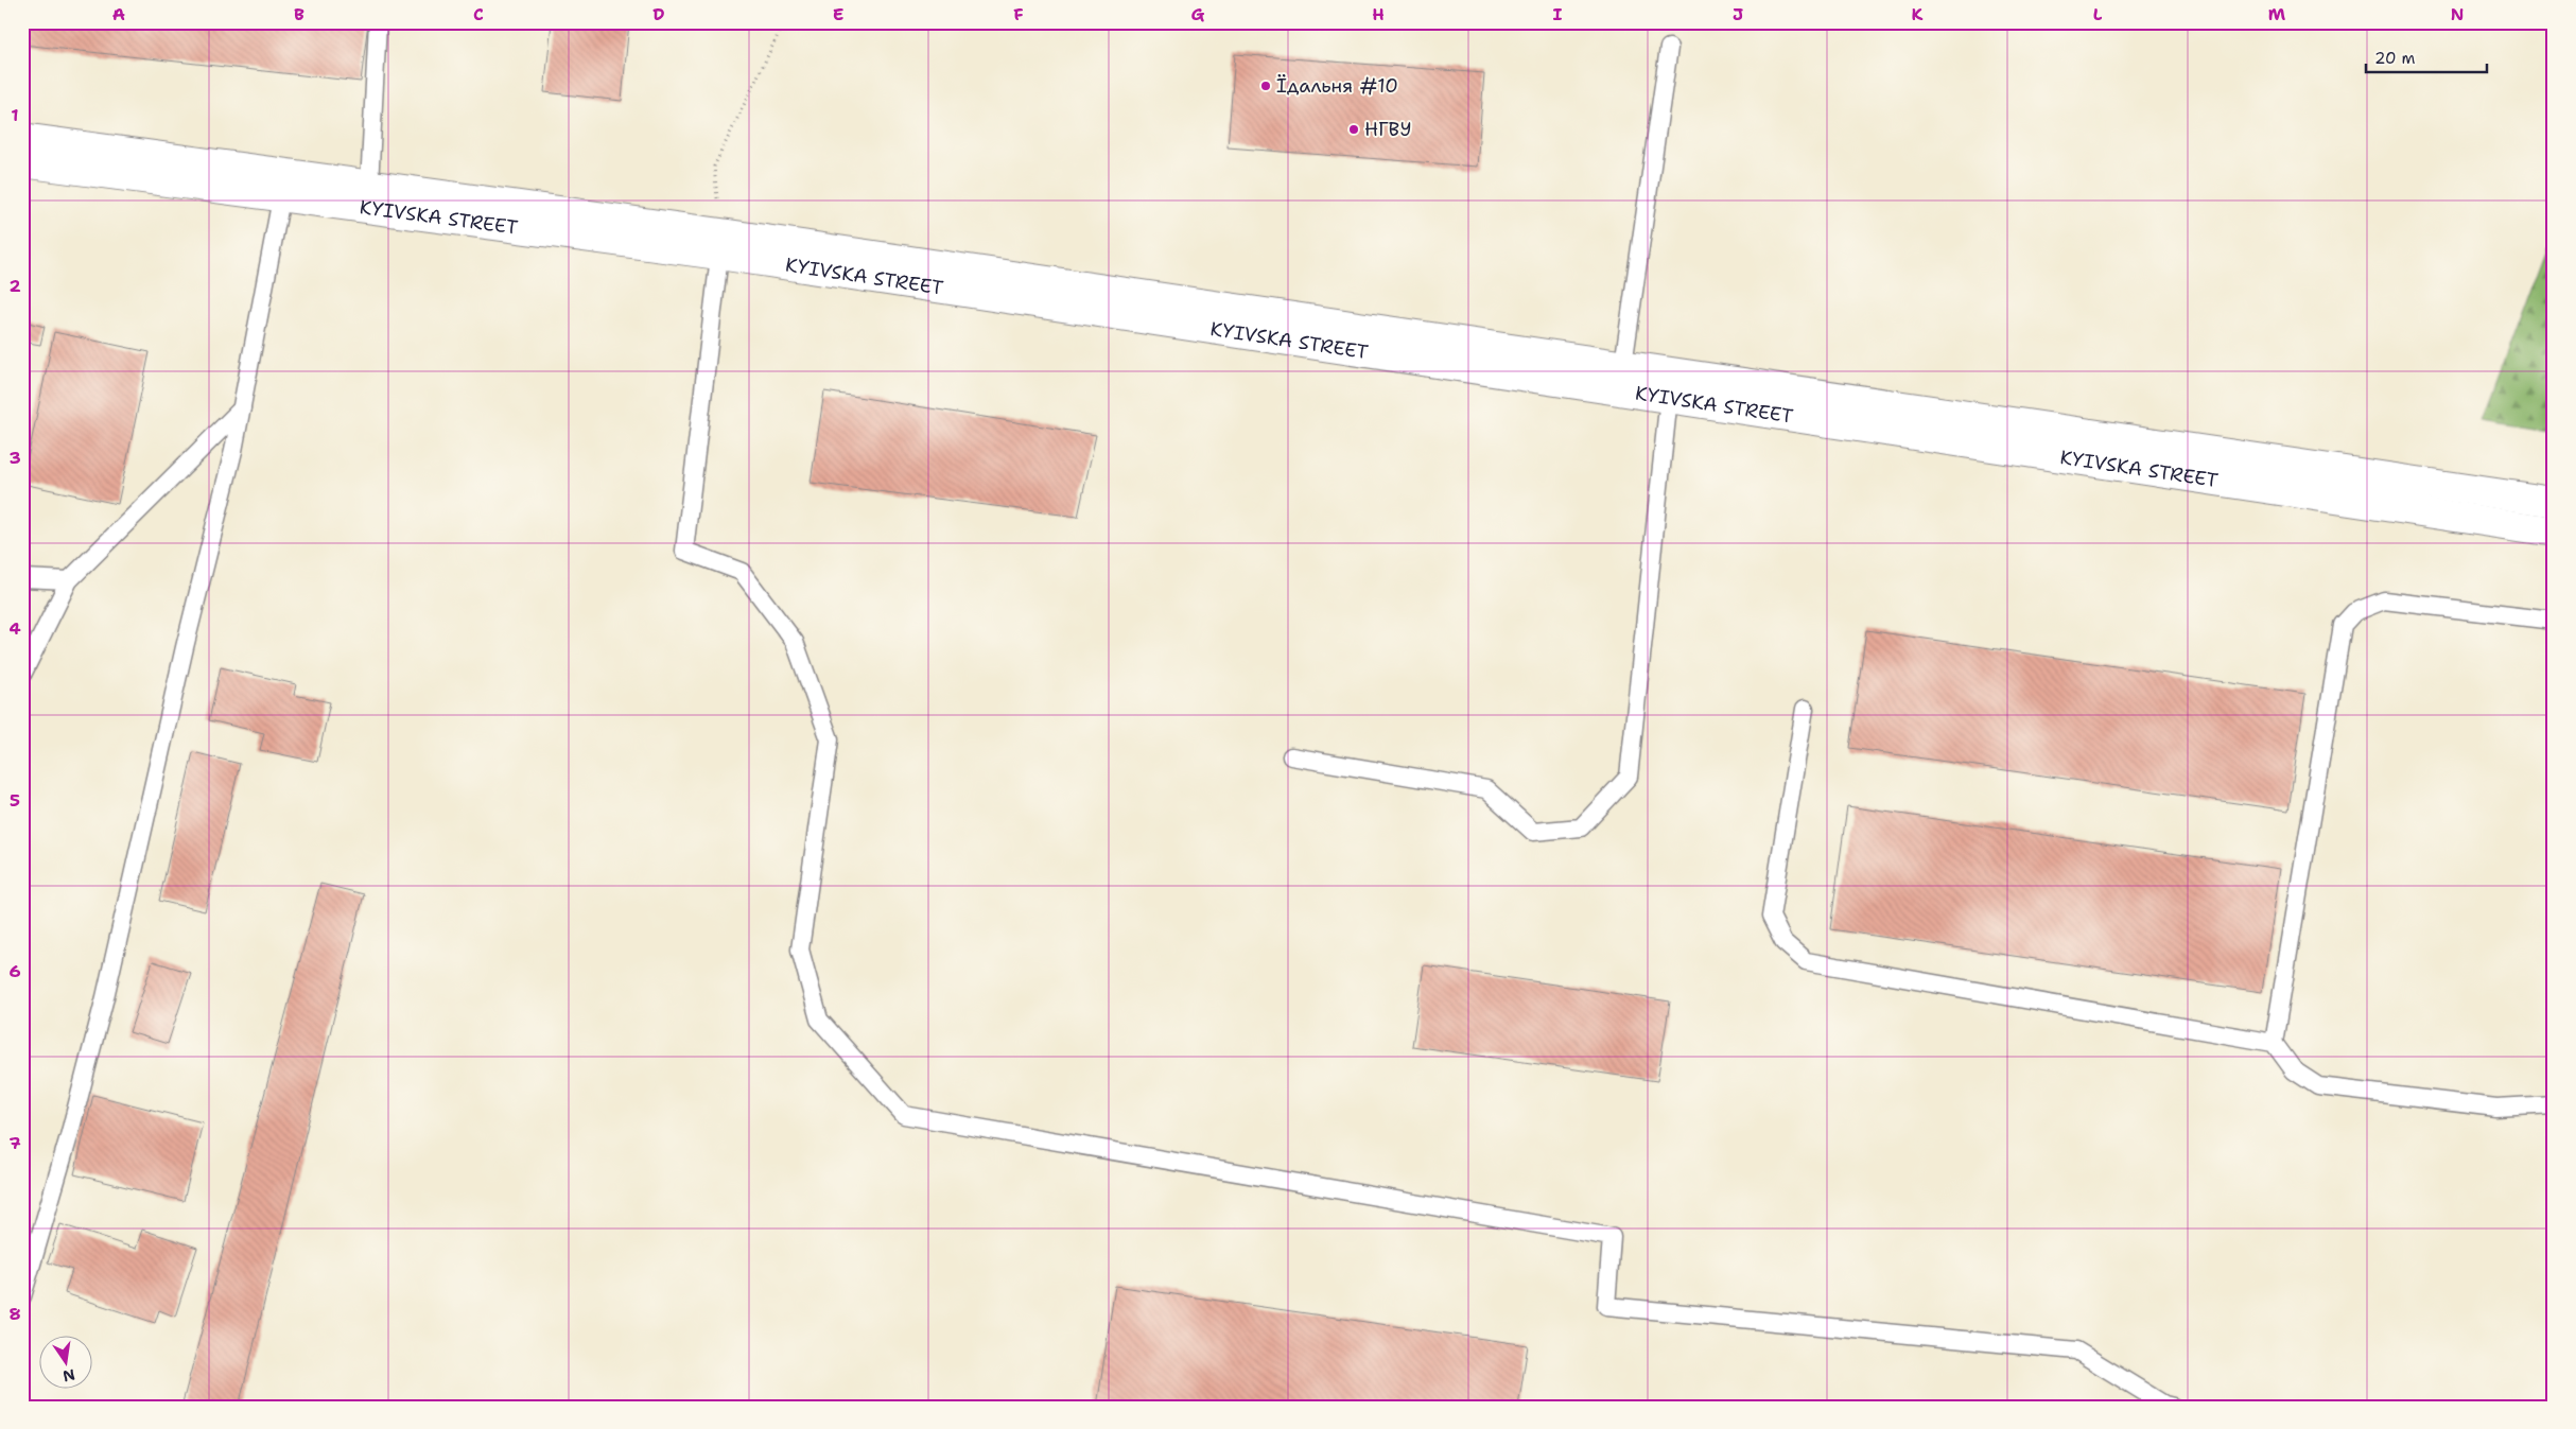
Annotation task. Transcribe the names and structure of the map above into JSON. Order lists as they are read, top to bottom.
{
  "streets": {
    "main road": ["KYIVSKA STREET"]
  },
  "places": ["Їдальня #10", "НГВУ"],
  "scale_bar": "20 m",
  "north": "bottom",
  "grid": {
    "columns": [
      "A",
      "B",
      "C",
      "D",
      "E",
      "F",
      "G",
      "H",
      "I",
      "J",
      "K",
      "L",
      "M",
      "N"
    ],
    "rows": [
      "1",
      "2",
      "3",
      "4",
      "5",
      "6",
      "7",
      "8"
    ]
  }
}
